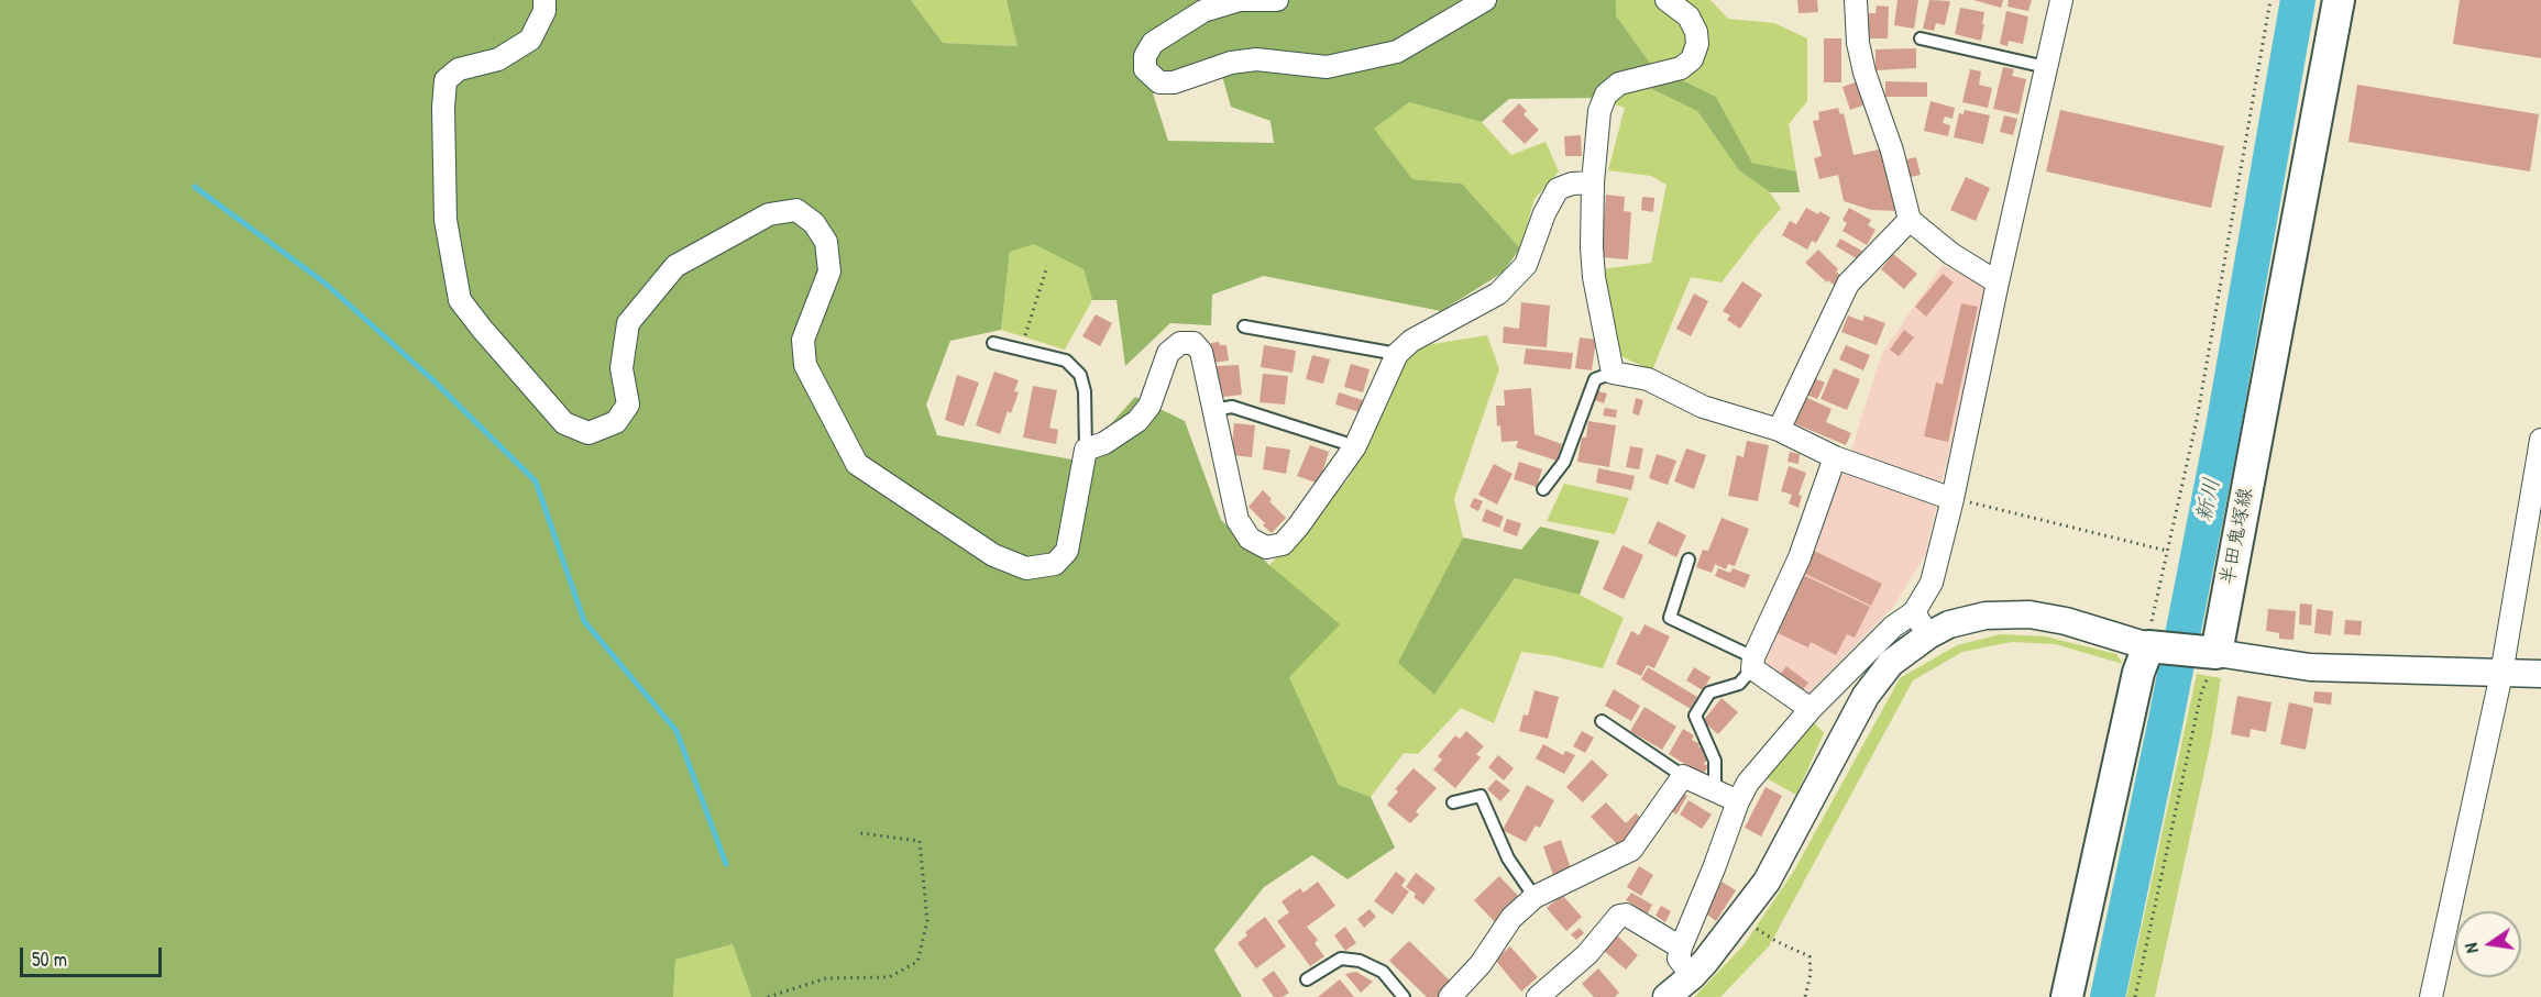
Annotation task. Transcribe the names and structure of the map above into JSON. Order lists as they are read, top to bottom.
{
  "streets": {
    "main road": ["半田鬼塚線"]
  },
  "water": ["新川"],
  "scale_bar": "50 m",
  "north": "left"
}
